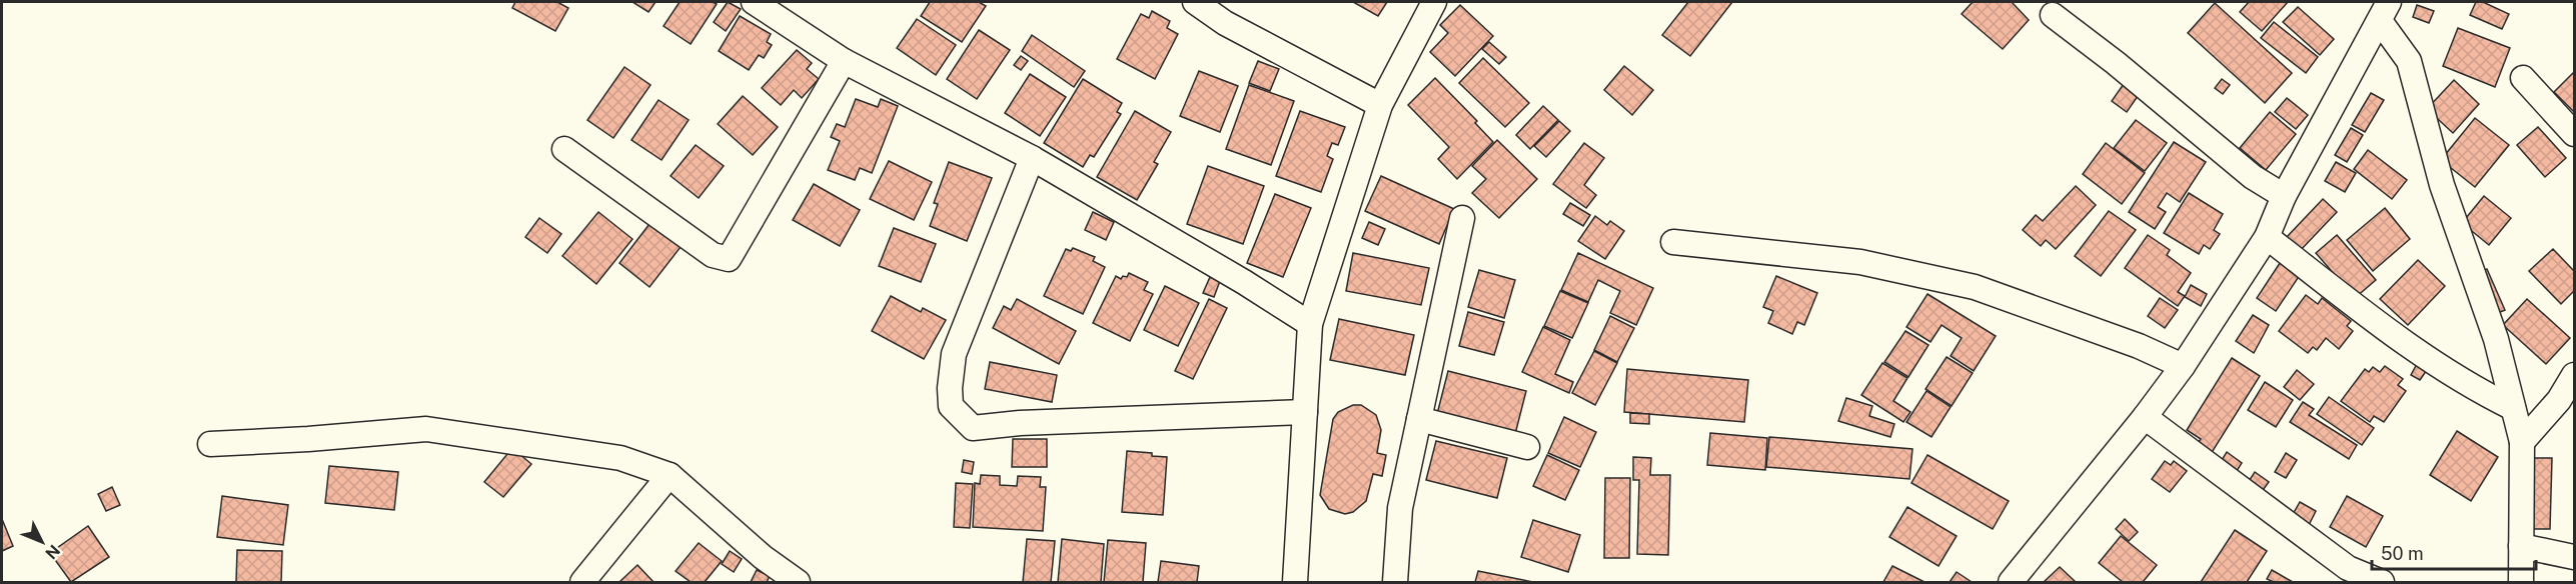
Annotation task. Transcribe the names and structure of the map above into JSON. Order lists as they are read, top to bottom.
{
  "scale_bar": "50 m",
  "north": "bottom right"
}
